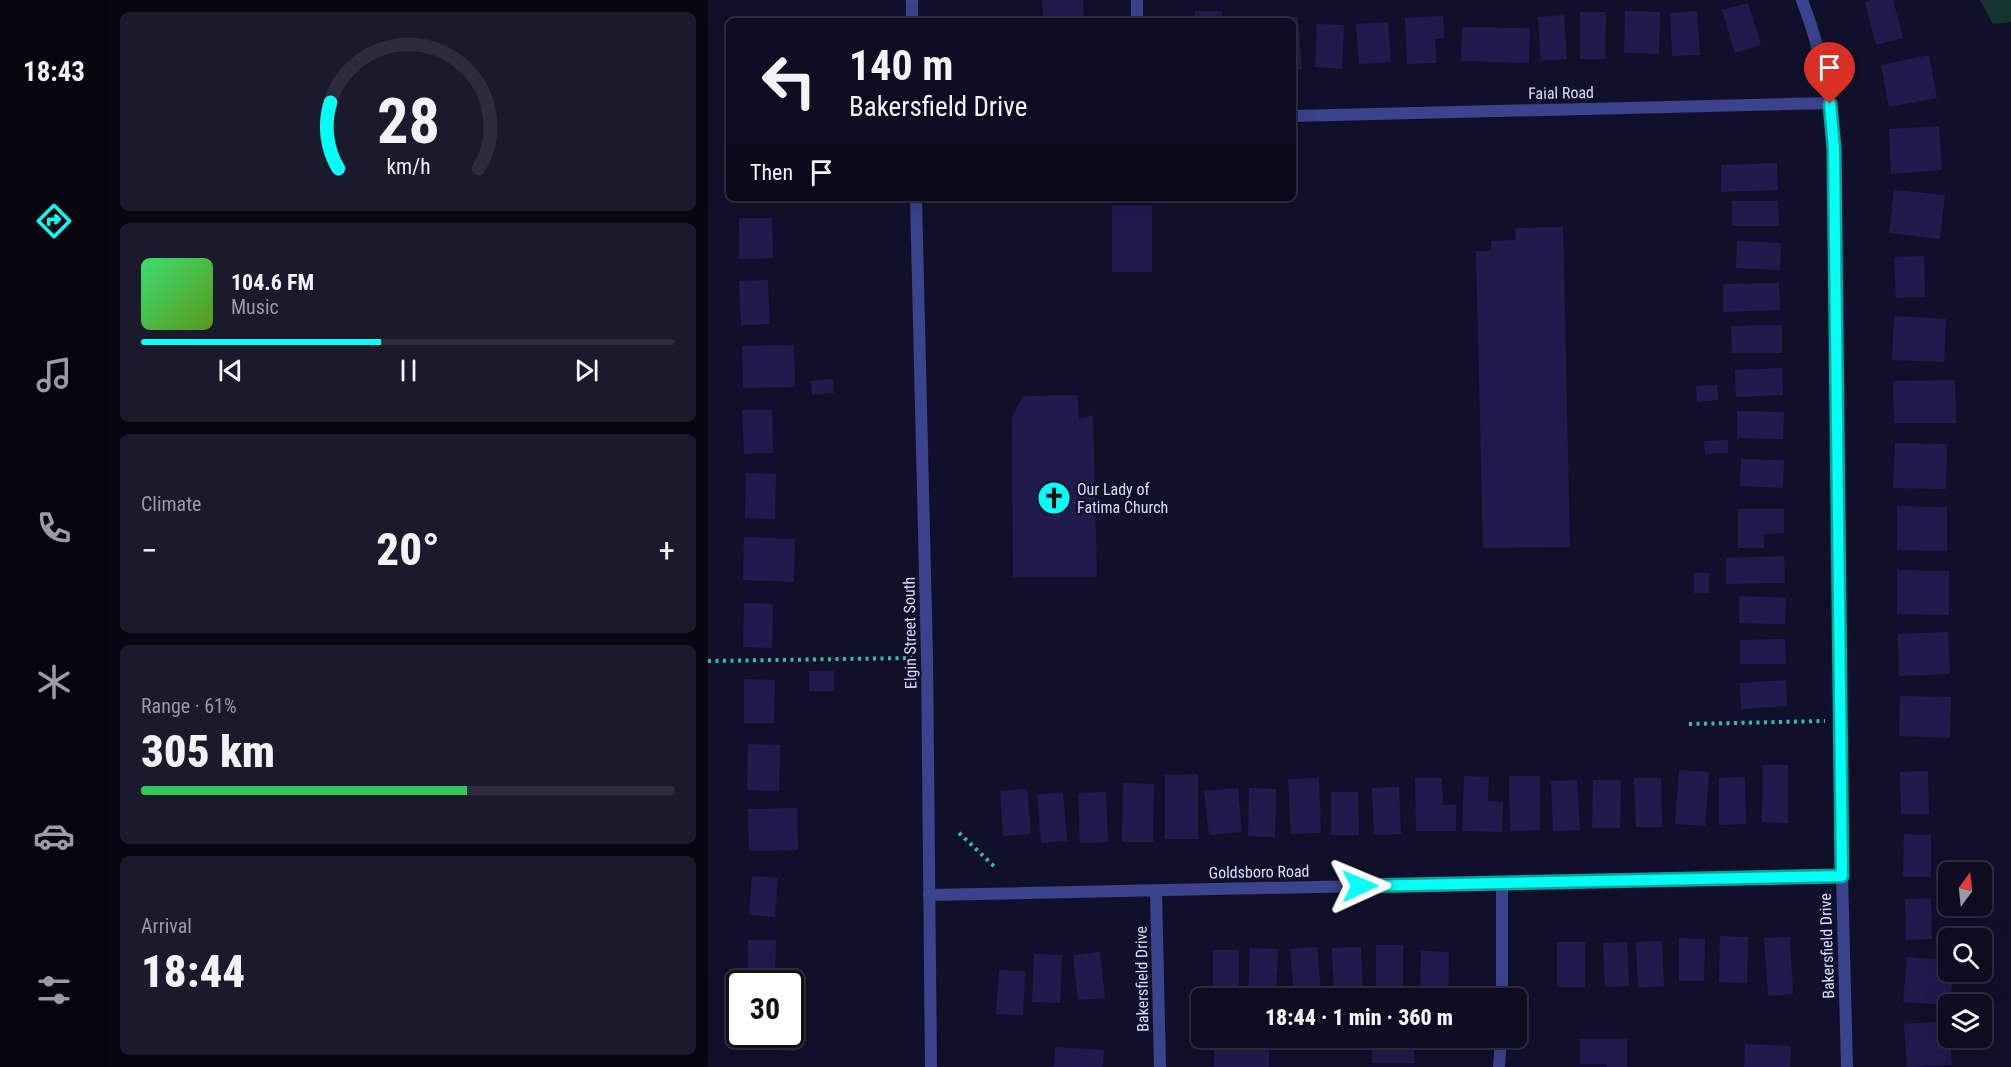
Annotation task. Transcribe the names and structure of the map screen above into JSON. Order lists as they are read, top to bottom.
{
  "streets": {
    "street": [
      "Faial Road",
      "Elgin Street South",
      "Goldsboro Road",
      "Bakersfield Drive"
    ]
  },
  "crossings": [
    ["Faial Road", "Bakersfield Drive"],
    ["Elgin Street South", "Goldsboro Road"],
    ["Goldsboro Road", "Bakersfield Drive"]
  ],
  "places": {
    "church": ["Our Lady of Fatima Church"]
  },
  "north": "top",
  "page": {
    "tabs": "18:43",
    "turn": ["140 m", "Bakersfield Drive"],
    "then": "Then",
    "song": ["104.6 FM", "Music"],
    "tile": [
      "Climate",
      ["Range · 61%", "305 km"],
      ["Arrival", "18:44"]
    ],
    "heat": ["−", "20°", "+"],
    "limit": "30",
    "trip": "18:44 · 1 min · 360 m",
    "gauge": ["28", "km/h"]
  }
}
